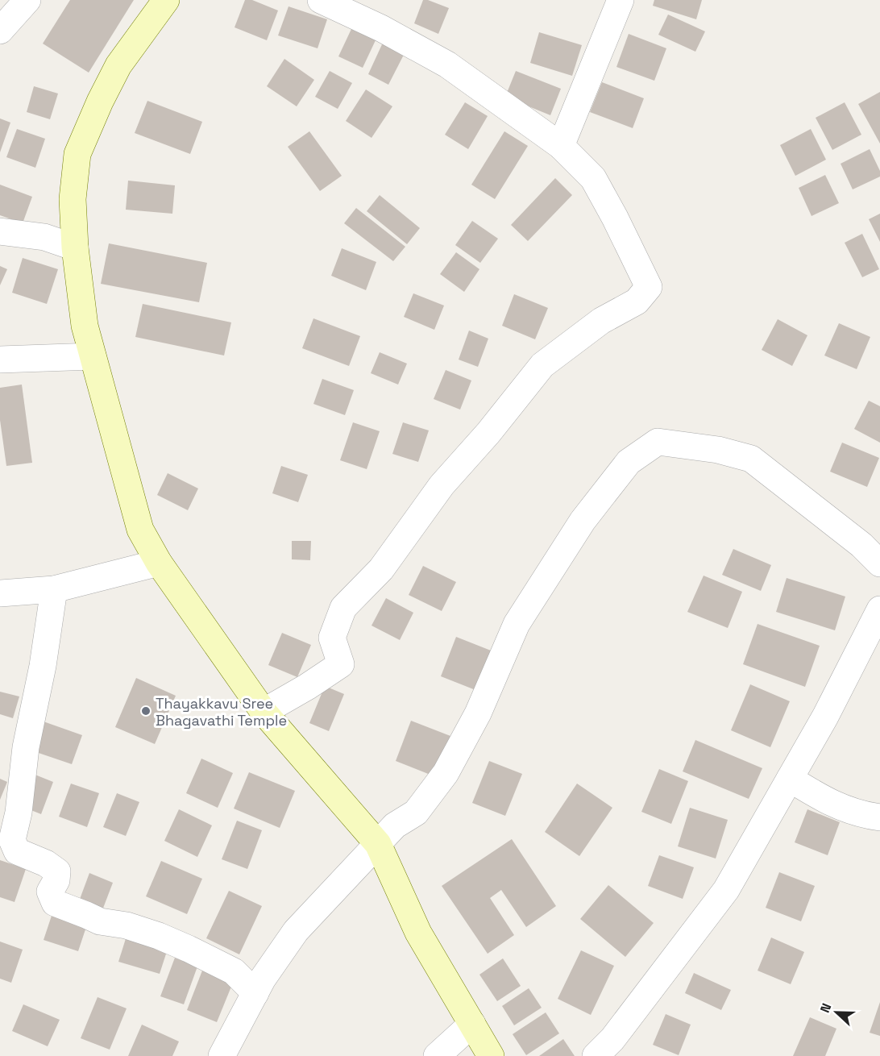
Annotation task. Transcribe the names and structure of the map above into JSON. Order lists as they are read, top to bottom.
{
  "places": ["Thayakkavu Sree Bhagavathi Temple"],
  "north": "left"
}
